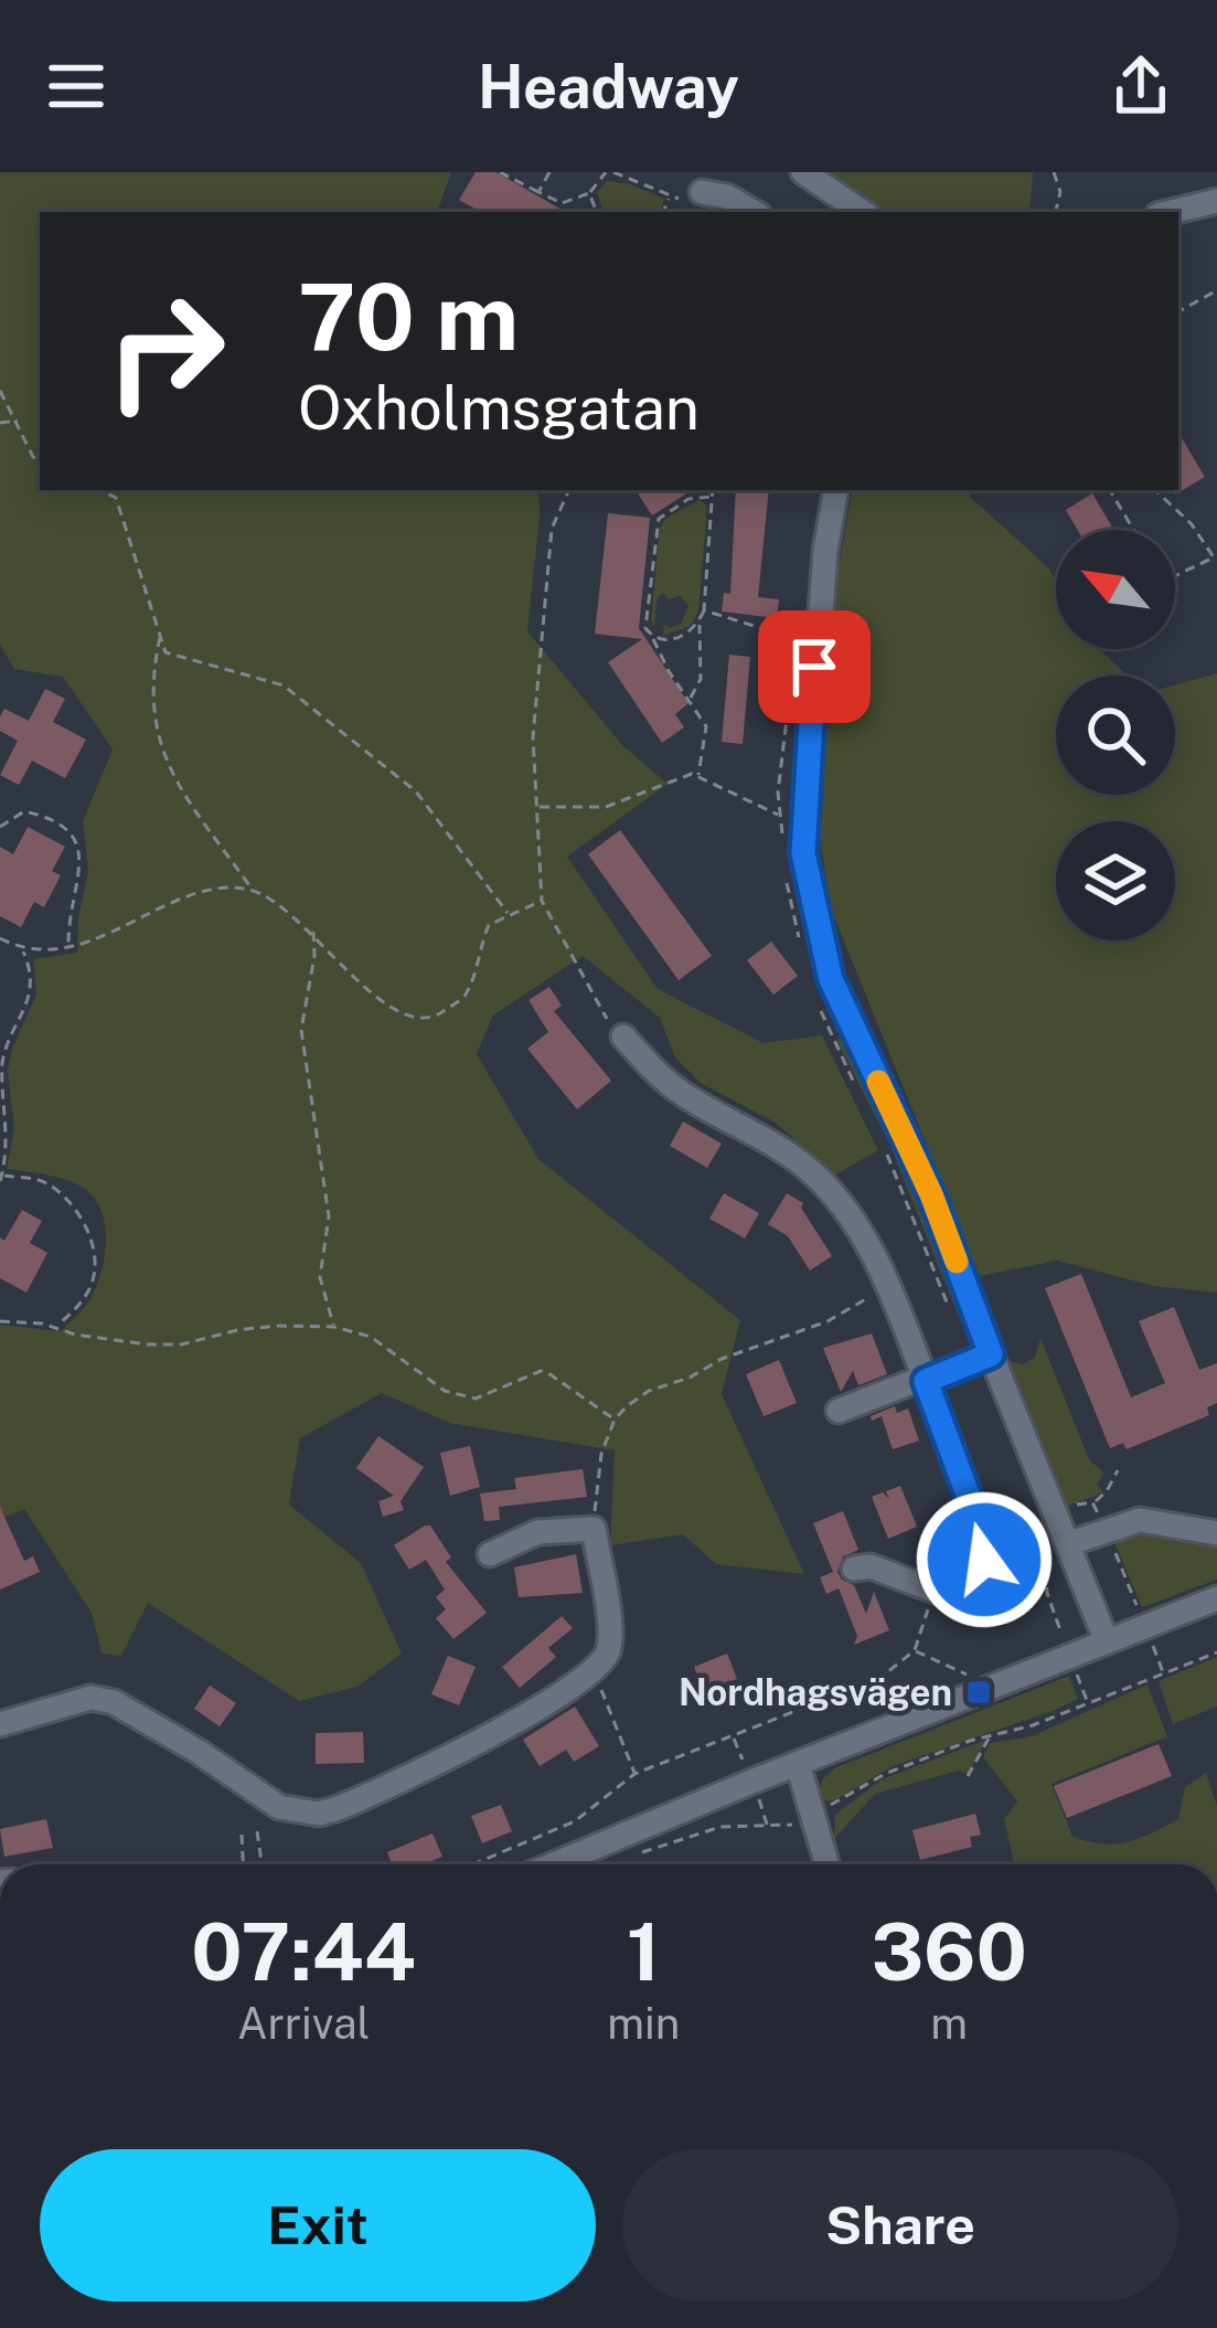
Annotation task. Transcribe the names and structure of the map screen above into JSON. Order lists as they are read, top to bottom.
{
  "places": {
    "transit": ["Nordhagsvägen"]
  },
  "north": "top left",
  "page": {
    "header": "Headway",
    "turn": ["70 m", "Oxholmsgatan"],
    "eta": [
      "07:44",
      "Arrival",
      "1",
      "min",
      "360",
      "m"
    ],
    "buttons": ["Exit", "Share"]
  }
}
